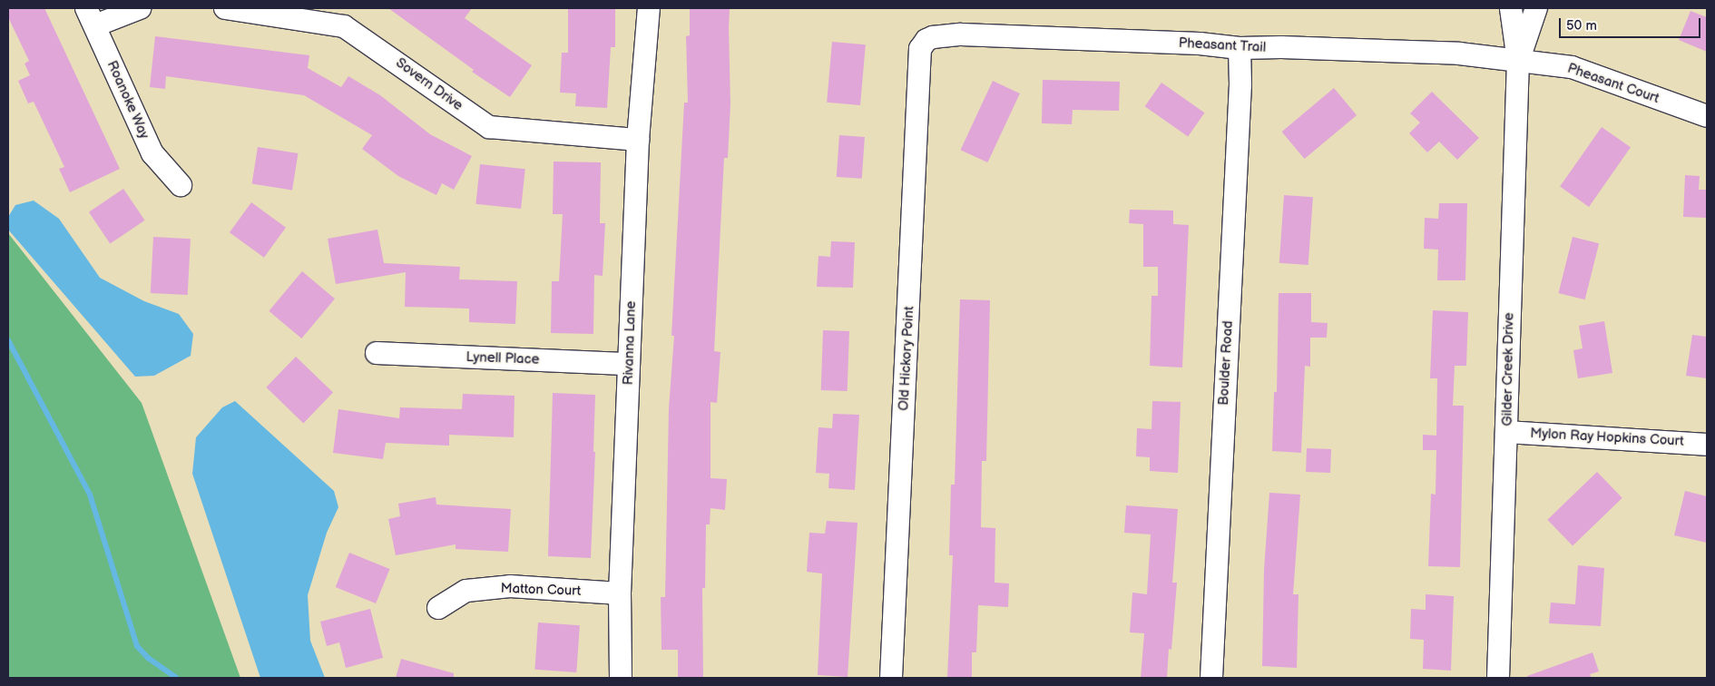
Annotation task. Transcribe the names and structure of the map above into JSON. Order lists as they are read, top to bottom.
{
  "streets": {
    "street": [
      "Pheasant Trail",
      "Pheasant Court",
      "Sovern Drive",
      "Roanoke Way",
      "Rivanna Lane",
      "Lynell Place",
      "Old Hickory Point",
      "Boulder Road",
      "Gilder Creek Drive",
      "Mylon Ray Hopkins Court",
      "Matton Court"
    ]
  },
  "crossings": [
    ["Pheasant Trail", "Pheasant Court"],
    ["Pheasant Trail", "Old Hickory Point"],
    ["Pheasant Trail", "Boulder Road"],
    ["Pheasant Trail", "Gilder Creek Drive"],
    ["Pheasant Court", "Gilder Creek Drive"],
    ["Sovern Drive", "Rivanna Lane"],
    ["Rivanna Lane", "Lynell Place"],
    ["Rivanna Lane", "Matton Court"],
    ["Gilder Creek Drive", "Mylon Ray Hopkins Court"]
  ],
  "scale_bar": "50 m"
}
